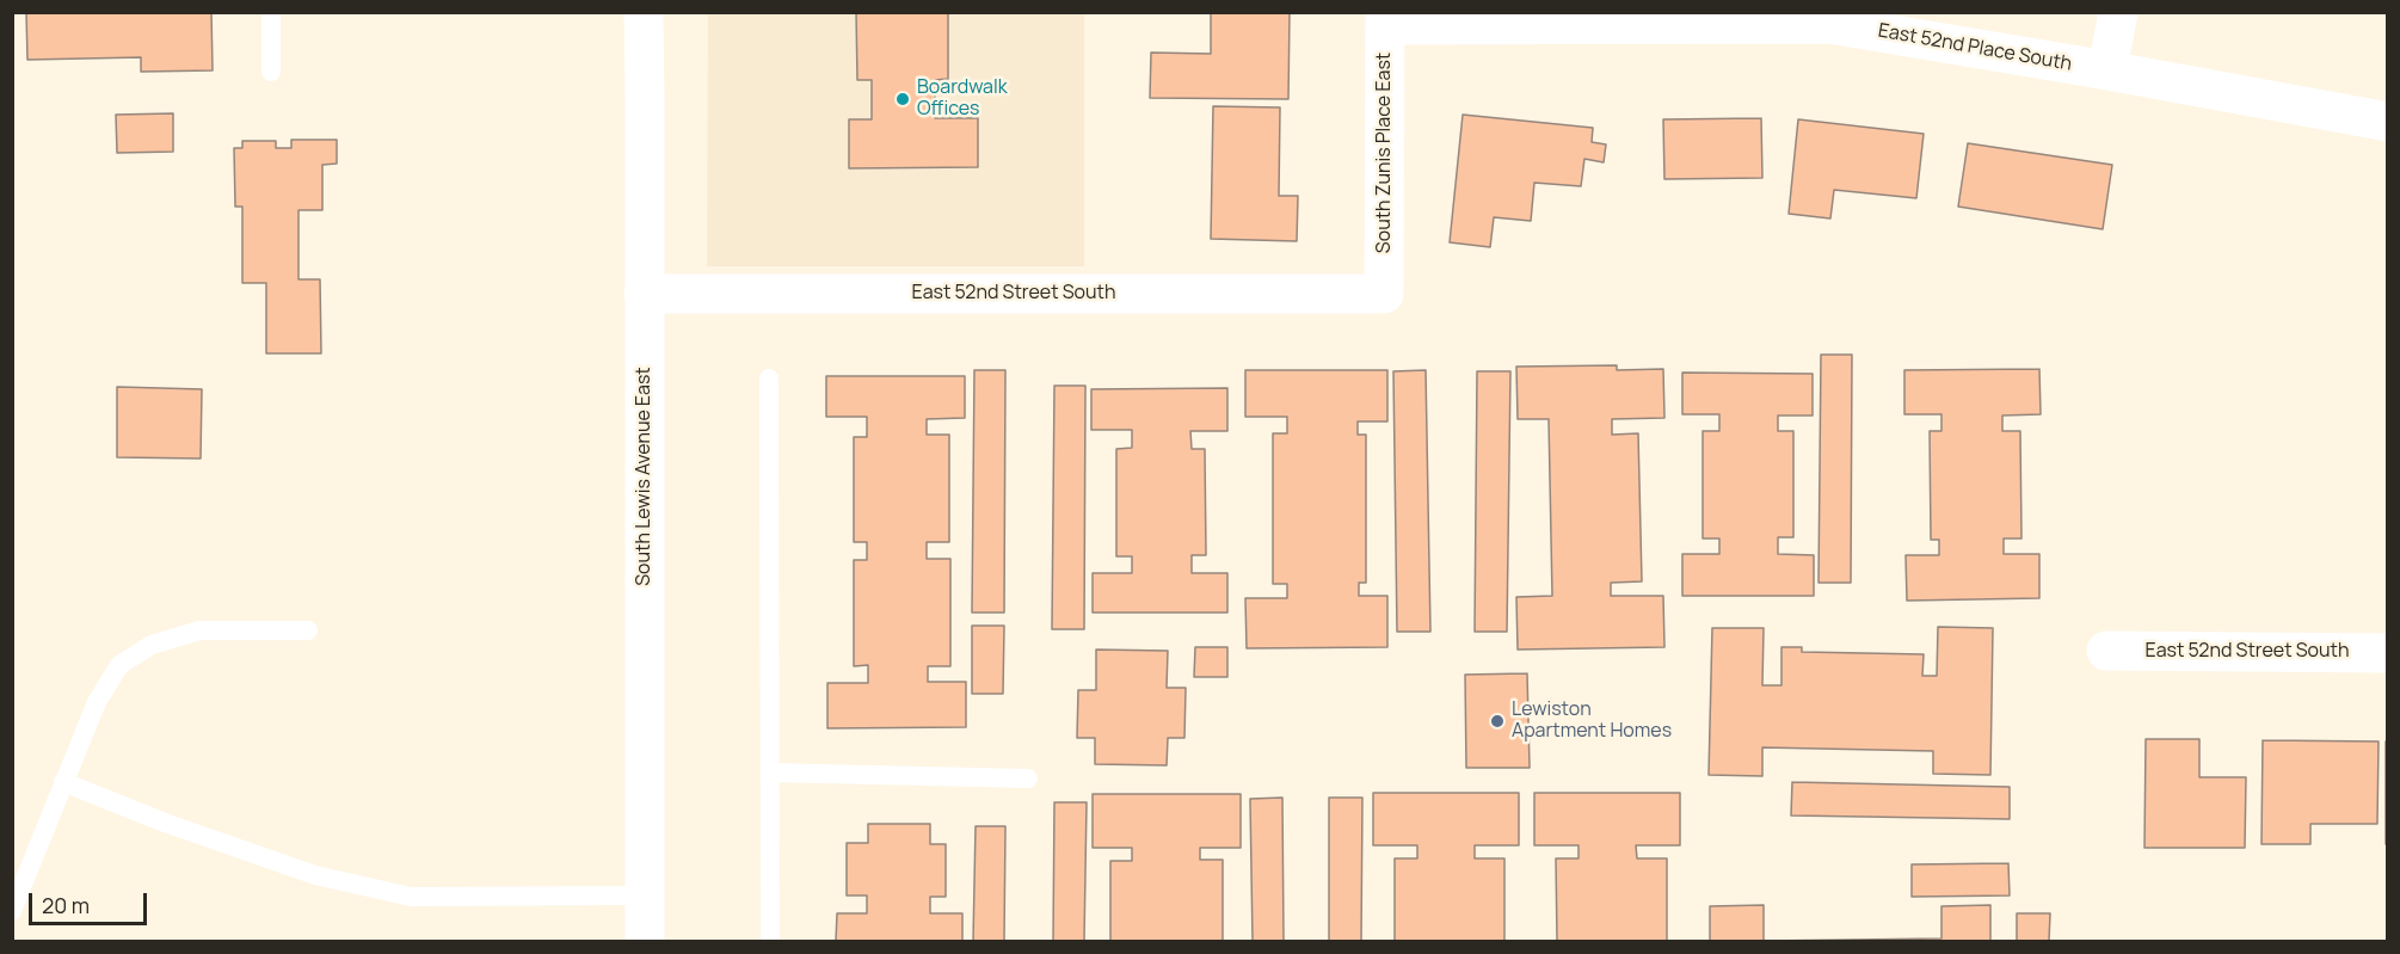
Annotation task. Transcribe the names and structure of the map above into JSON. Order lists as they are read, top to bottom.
{
  "streets": {
    "street": [
      "East 52nd Place South",
      "South Zunis Place East",
      "East 52nd Street South",
      "South Lewis Avenue East"
    ]
  },
  "crossings": [
    ["East 52nd Place South", "South Zunis Place East"],
    ["South Zunis Place East", "East 52nd Street South"],
    ["East 52nd Street South", "South Lewis Avenue East"]
  ],
  "places": ["Boardwalk Offices", "Lewiston Apartment Homes"],
  "scale_bar": "20 m"
}
